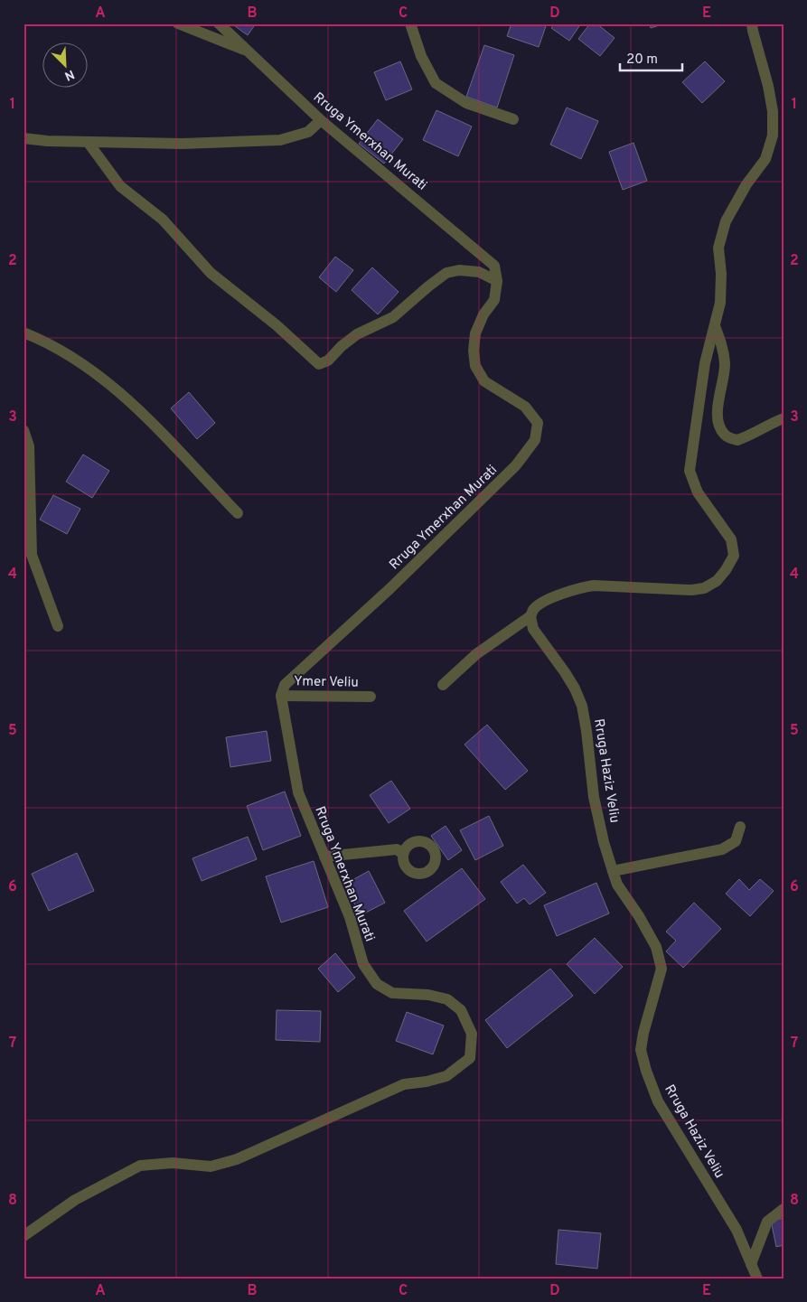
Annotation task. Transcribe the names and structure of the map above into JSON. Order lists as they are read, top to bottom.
{
  "streets": {
    "street": ["Rruga Ymerxhan Murati", "Ymer Veliu", "Rruga Haziz Veliu"]
  },
  "crossings": [
    ["Rruga Ymerxhan Murati", "Ymer Veliu"]
  ],
  "scale_bar": "20 m",
  "north": "bottom right",
  "grid": {
    "columns": [
      "A",
      "B",
      "C",
      "D",
      "E"
    ],
    "rows": [
      "1",
      "2",
      "3",
      "4",
      "5",
      "6",
      "7",
      "8"
    ]
  }
}
